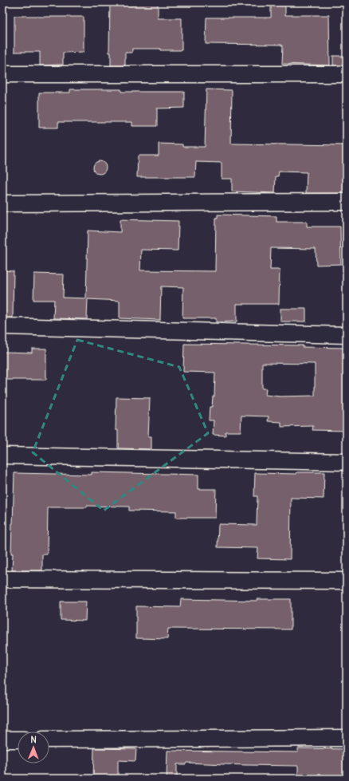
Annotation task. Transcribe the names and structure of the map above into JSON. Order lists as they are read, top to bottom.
{
  "north": "top"
}
